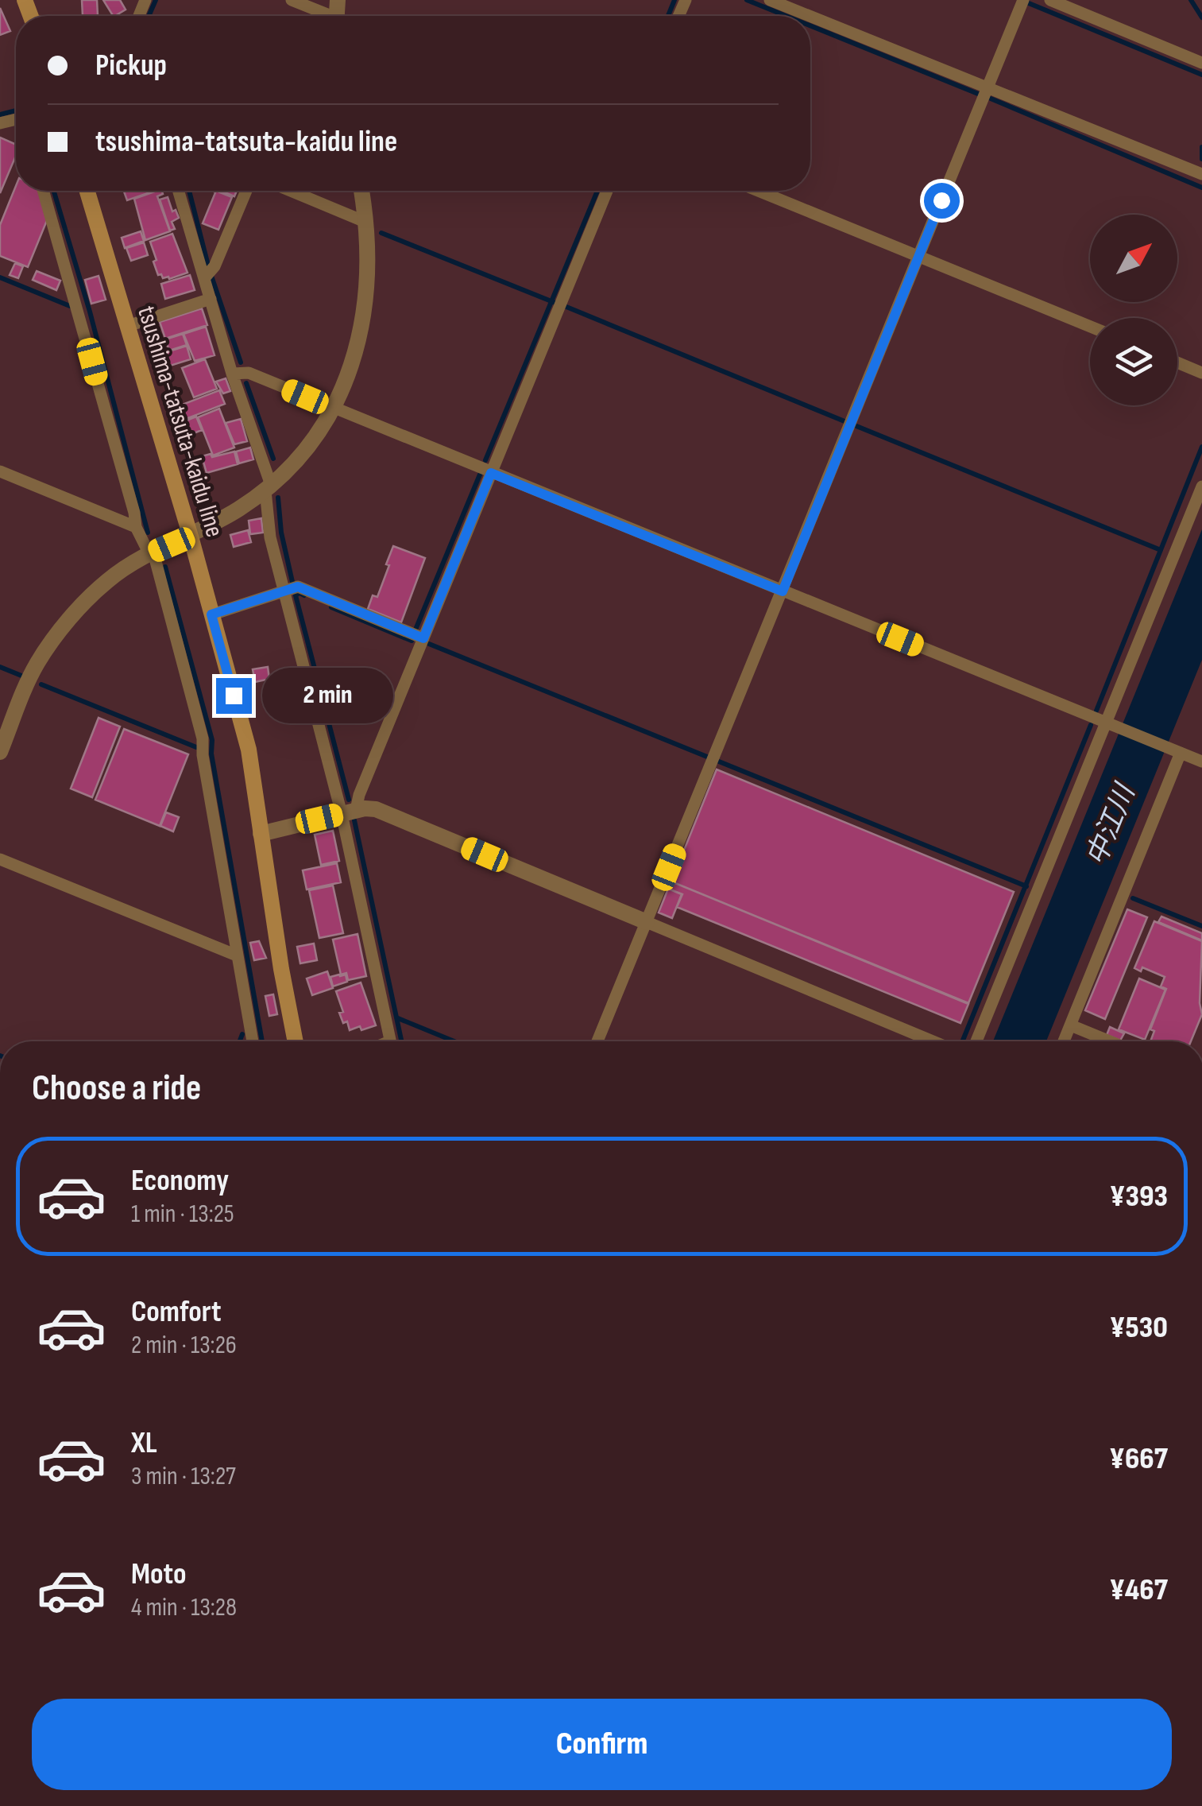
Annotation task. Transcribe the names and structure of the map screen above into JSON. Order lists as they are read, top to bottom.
{
  "streets": {
    "main road": ["tsushima-tatsuta-kaidu line"]
  },
  "water": ["中江川"],
  "north": "top right",
  "page": {
    "banner": ["Pickup", "tsushima-tatsuta-kaidu line"],
    "bubble": "2 min",
    "heading": "Choose a ride",
    "list": [
      {
        "name": "Economy",
        "note": "1 min · 13:25",
        "value": "¥393"
      },
      {
        "name": "Comfort",
        "note": "2 min · 13:26",
        "value": "¥530"
      },
      {
        "name": "XL",
        "note": "3 min · 13:27",
        "value": "¥667"
      },
      {
        "name": "Moto",
        "note": "4 min · 13:28",
        "value": "¥467"
      }
    ],
    "buttons": "Confirm"
  }
}
